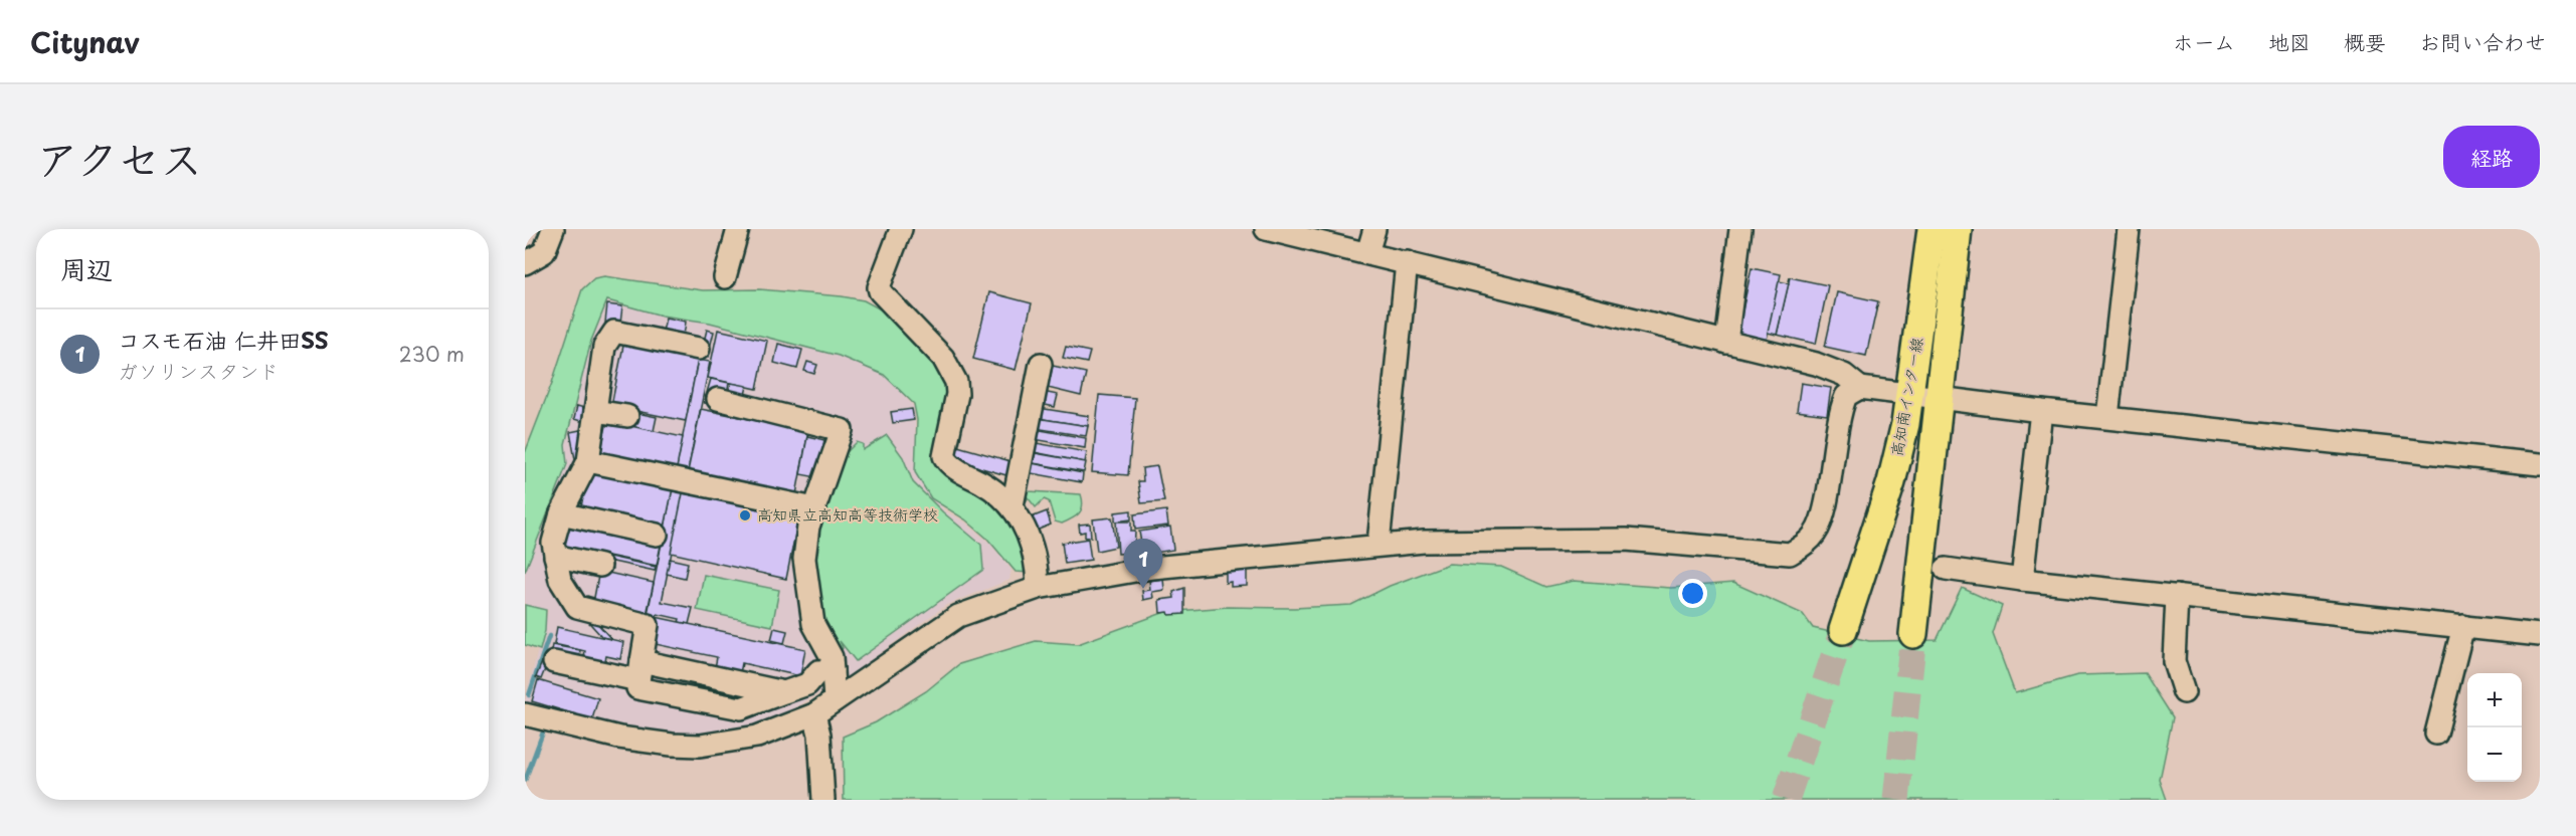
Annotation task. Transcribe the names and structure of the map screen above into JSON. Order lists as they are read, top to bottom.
{
  "streets": {
    "main road": ["高知南インター線"]
  },
  "places": ["高知県立高知高等技術学校"],
  "page": {
    "header": "Citynav",
    "nav": [
      "ホーム",
      "地図",
      "概要",
      "お問い合わせ"
    ],
    "title": "アクセス",
    "buttons": "経路",
    "heading": "周辺",
    "list": [
      {
        "mark": "1",
        "name": "コスモ石油 仁井田SS",
        "note": "ガソリンスタンド",
        "value": "230 m"
      }
    ],
    "pins": "1",
    "map_buttons": ["+", "−"]
  }
}
